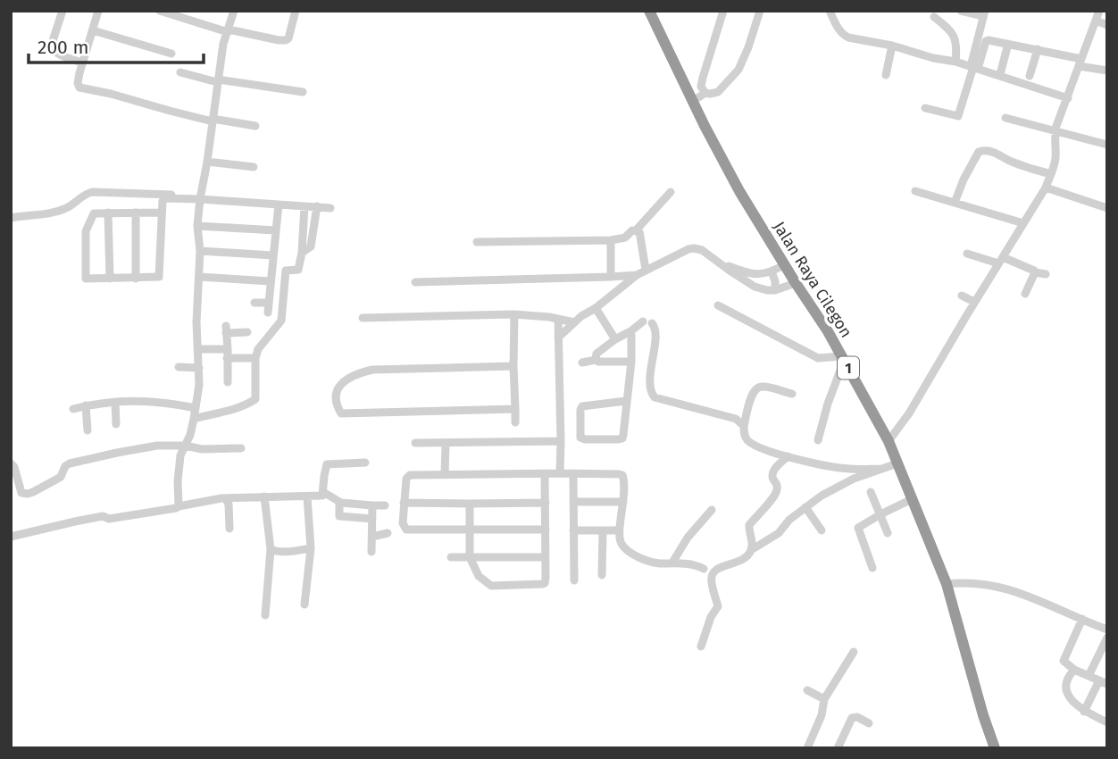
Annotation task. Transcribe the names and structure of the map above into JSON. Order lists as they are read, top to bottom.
{
  "streets": {
    "highway": ["Jalan Raya Cilegon", "1"]
  },
  "scale_bar": "200 m"
}
